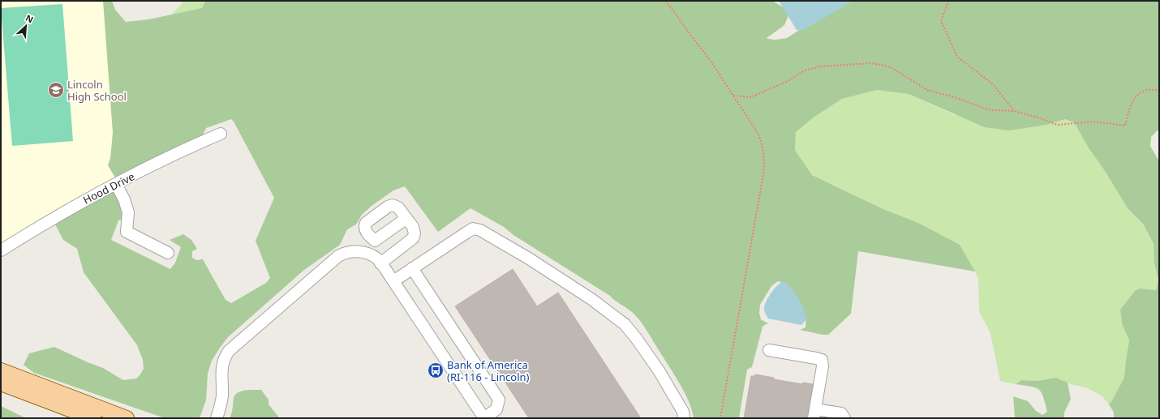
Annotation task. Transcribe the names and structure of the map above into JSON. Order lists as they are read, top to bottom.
{
  "streets": {
    "street": ["Hood Drive"]
  },
  "places": {
    "school or university": ["Lincoln High School"],
    "bus stop": ["Bank of America (RI-116 - Lincoln)"]
  },
  "north": "top right"
}
